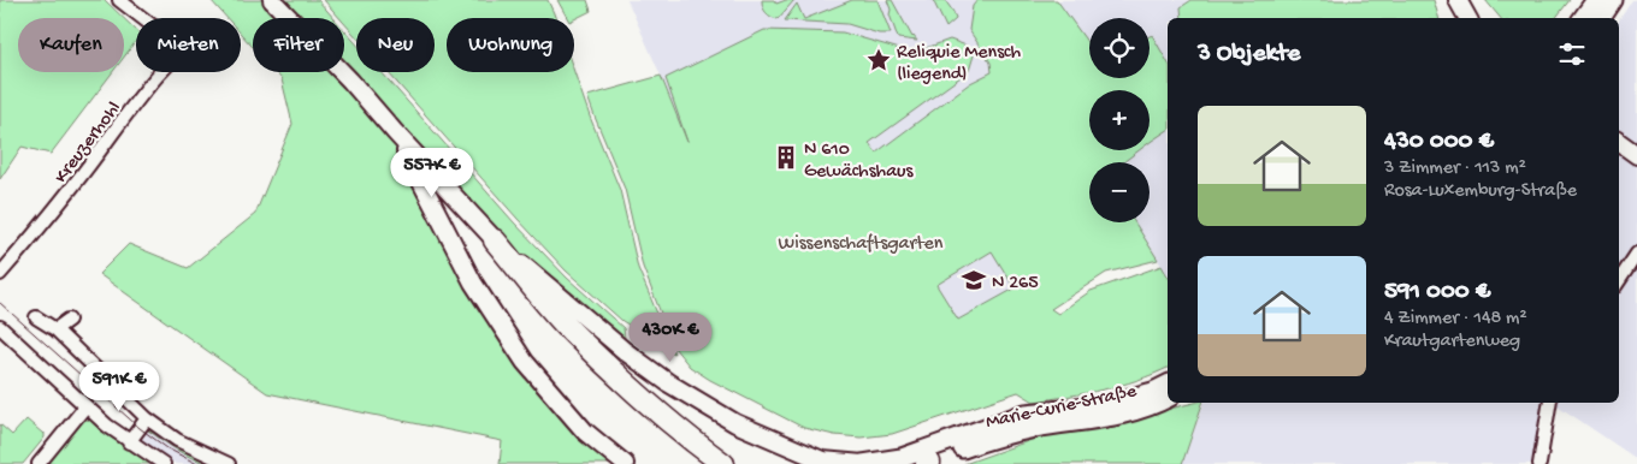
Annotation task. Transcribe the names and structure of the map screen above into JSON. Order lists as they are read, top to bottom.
{
  "streets": {
    "main road": ["Marie-Curie-Straße"],
    "street": ["Kreuzerhohl"]
  },
  "parks": ["Wissenschaftsgarten"],
  "places": {
    "place": ["Reliquie Mensch (liegend)"],
    "building": ["N 610 Gewächshaus"],
    "school or university": ["N 265"]
  },
  "page": {
    "map_buttons": ["+", "−"],
    "chip": [
      "Kaufen",
      "Mieten",
      "Filter",
      "Neu",
      "Wohnung"
    ],
    "heading": "3 Objekte",
    "list": [
      {
        "name": "430 000 €",
        "note": "3 Zimmer · 113 m² · Rosa-Luxemburg-Straße"
      },
      {
        "name": "591 000 €",
        "note": "4 Zimmer · 148 m² · Krautgartenweg"
      }
    ],
    "price": ["557K €", "430K €", "591K €"]
  }
}
